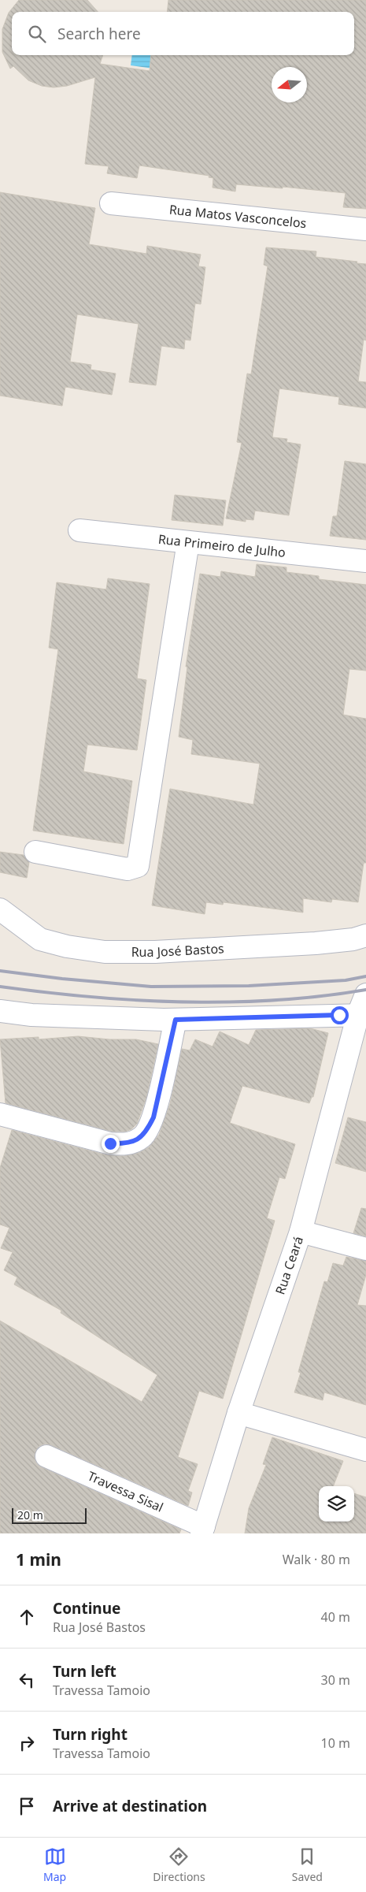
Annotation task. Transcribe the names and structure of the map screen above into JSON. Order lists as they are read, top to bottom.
{
  "streets": {
    "street": [
      "Rua Matos Vasconcelos",
      "Rua Primeiro de Julho",
      "Rua José Bastos",
      "Rua Ceará",
      "Travessa Sisal"
    ]
  },
  "crossings": [
    ["Rua Ceará", "Travessa Sisal"]
  ],
  "scale_bar": "20 m",
  "north": "left",
  "page": {
    "search": "Search here",
    "scale": "20 m",
    "heading": ["1 min", "Walk · 80 m"],
    "list": [
      ["Continue", "Rua José Bastos", "40 m"],
      ["Turn left", "Travessa Tamoio", "30 m"],
      ["Turn right", "Travessa Tamoio", "10 m"],
      "Arrive at destination"
    ],
    "nav": ["Map", "Directions", "Saved"]
  }
}
